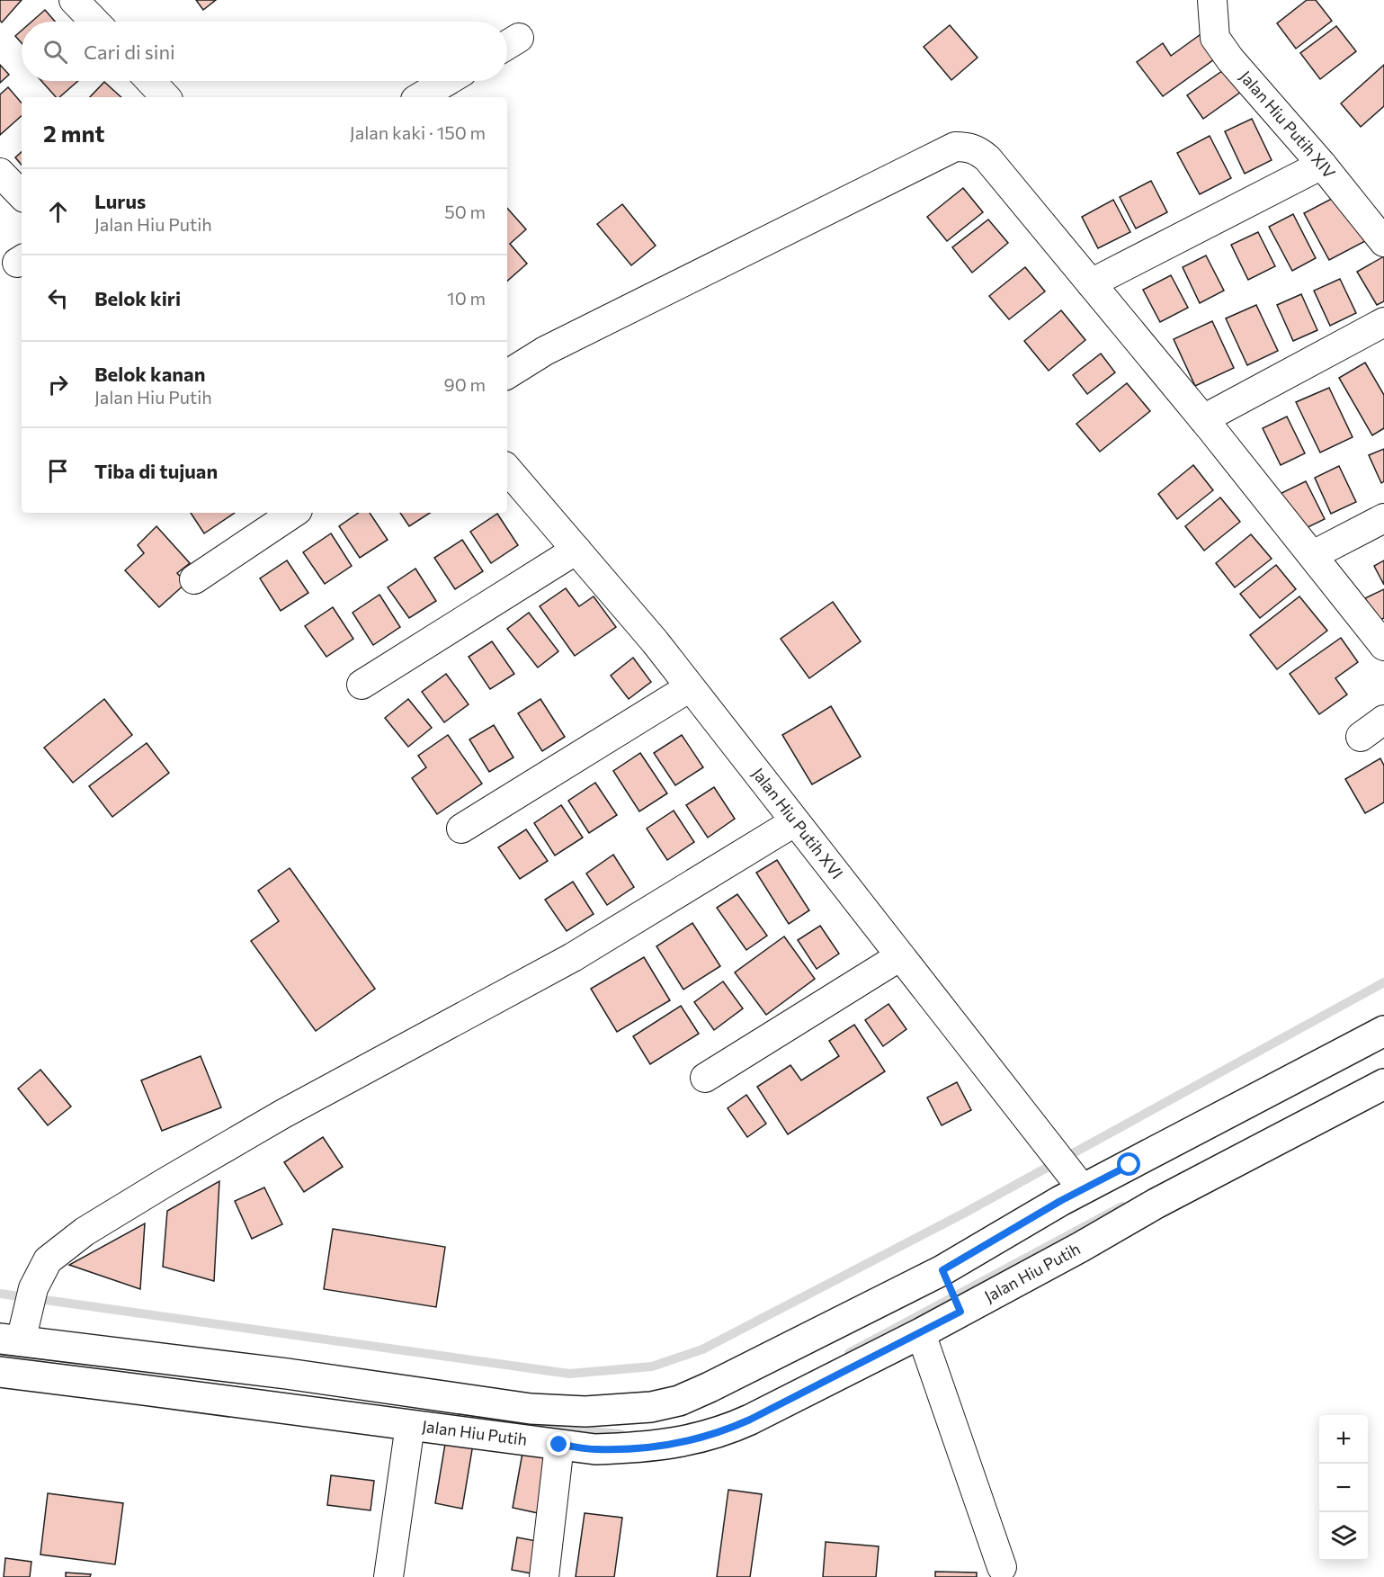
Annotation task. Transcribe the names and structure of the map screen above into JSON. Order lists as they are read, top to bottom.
{
  "streets": {
    "street": ["Jalan Hiu Putih XIV", "Jalan Hiu Putih XVI", "Jalan Hiu Putih"]
  },
  "page": {
    "search": "Cari di sini",
    "heading": ["2 mnt", "Jalan kaki · 150 m"],
    "list": [
      ["Lurus", "Jalan Hiu Putih", "50 m"],
      ["Belok kiri", "10 m"],
      ["Belok kanan", "Jalan Hiu Putih", "90 m"],
      "Tiba di tujuan"
    ],
    "map_buttons": ["+", "−"]
  }
}
